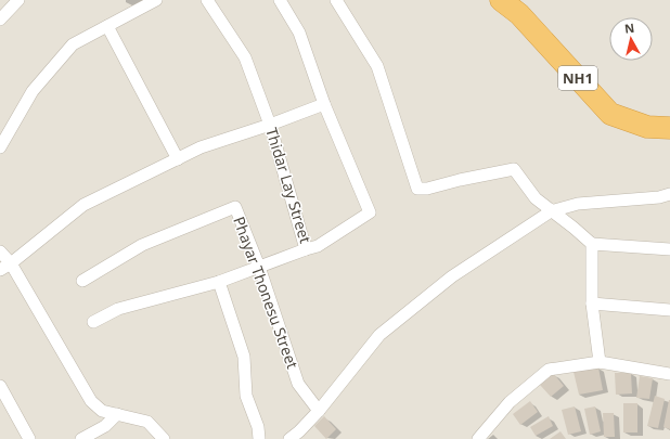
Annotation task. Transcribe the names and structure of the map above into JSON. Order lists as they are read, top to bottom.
{
  "streets": {
    "highway": ["NH1"],
    "street": ["Thidar Lay Street", "Phayar Thonesu Street"]
  },
  "north": "top"
}
